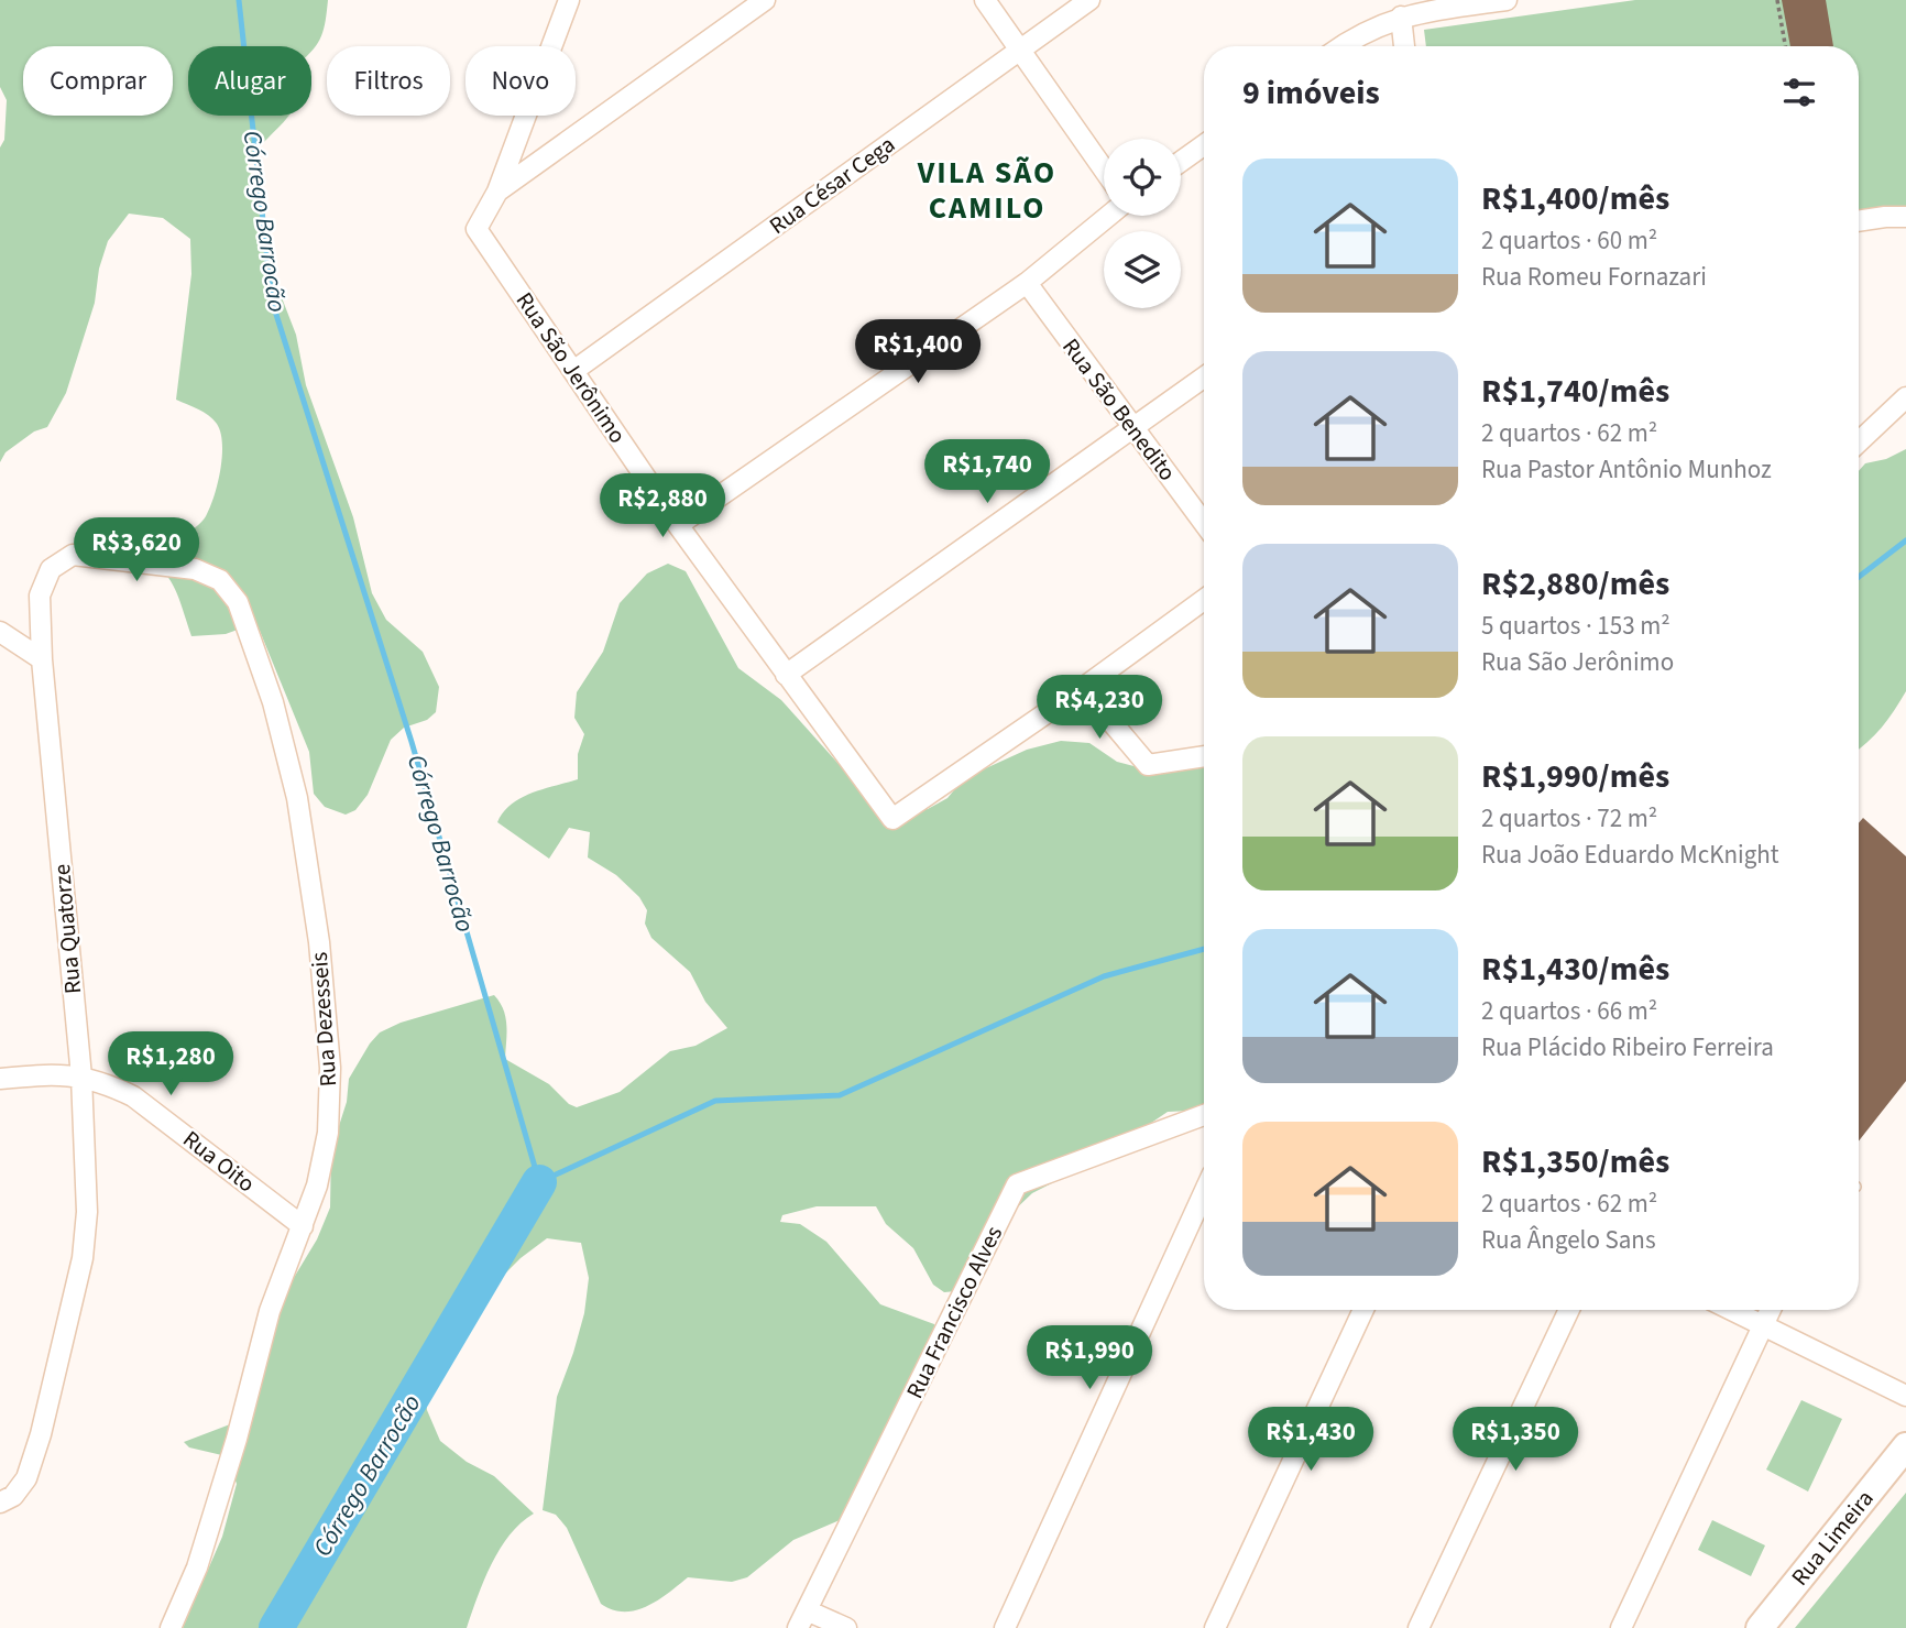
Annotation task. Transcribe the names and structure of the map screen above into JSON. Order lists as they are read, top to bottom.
{
  "streets": {
    "main road": ["Rua Limeira"],
    "street": [
      "Rua César Cega",
      "Rua São Jerônimo",
      "Rua São Benedito",
      "Rua Quatorze",
      "Rua Dezesseis",
      "Rua Oito",
      "Rua Francisco Alves"
    ]
  },
  "crossings": [
    ["Rua César Cega", "Rua São Jerônimo"],
    ["Rua Quatorze", "Rua Dezesseis"],
    ["Rua Quatorze", "Rua Oito"],
    ["Rua Dezesseis", "Rua Oito"]
  ],
  "districts": ["VILA SÃO CAMILO"],
  "water": ["Córrego Barrocão"],
  "page": {
    "chip": [
      "Comprar",
      "Alugar",
      "Filtros",
      "Novo"
    ],
    "heading": "9 imóveis",
    "list": [
      {
        "name": "R$1,400/mês",
        "note": "2 quartos · 60 m² · Rua Romeu Fornazari"
      },
      {
        "name": "R$1,740/mês",
        "note": "2 quartos · 62 m² · Rua Pastor Antônio Munhoz"
      },
      {
        "name": "R$2,880/mês",
        "note": "5 quartos · 153 m² · Rua São Jerônimo"
      },
      {
        "name": "R$1,990/mês",
        "note": "2 quartos · 72 m² · Rua João Eduardo McKnight"
      },
      {
        "name": "R$1,430/mês",
        "note": "2 quartos · 66 m² · Rua Plácido Ribeiro Ferreira"
      },
      {
        "name": "R$1,350/mês",
        "note": "2 quartos · 62 m² · Rua Ângelo Sans"
      }
    ],
    "price": [
      "R$1,400",
      "R$1,740",
      "R$2,880",
      "R$3,620",
      "R$4,230",
      "R$1,280",
      "R$1,990",
      "R$1,430",
      "R$1,350"
    ]
  }
}
